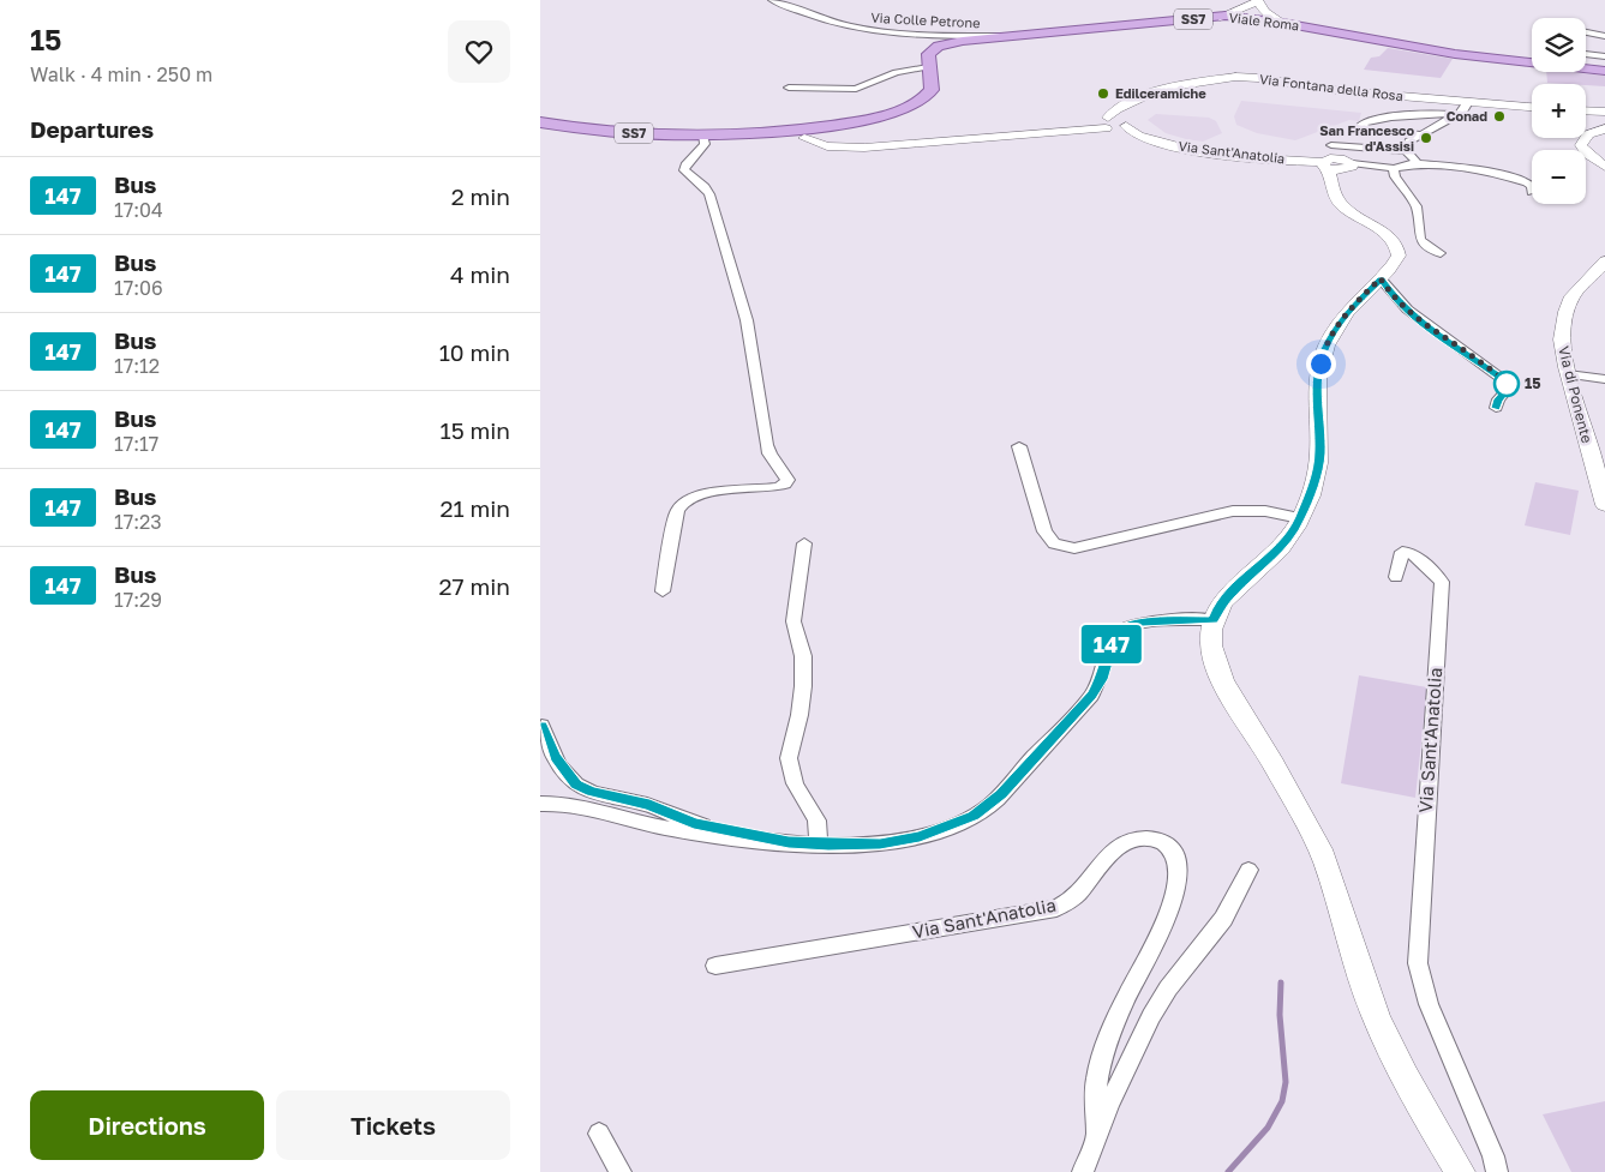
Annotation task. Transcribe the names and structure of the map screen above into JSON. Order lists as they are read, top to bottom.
{
  "streets": {
    "main road": [
      "SS7",
      "Viale Roma",
      "Via Fontana della Rosa",
      "Via Sant'Anatolia",
      "Via di Ponente"
    ],
    "street": ["Via Colle Petrone"]
  },
  "crossings": [
    ["SS7", "Viale Roma"],
    ["SS7", "Via Fontana della Rosa"],
    ["Via Colle Petrone", "Viale Roma"],
    ["Via Fontana della Rosa", "Via Sant'Anatolia"]
  ],
  "places": [
    "Edilceramiche",
    "Conad",
    "San Francesco d'Assisi",
    "15"
  ],
  "lines": ["bus line 147"],
  "page": {
    "heading": [
      ["15", "Walk · 4 min · 250 m"],
      "Departures"
    ],
    "on_map": "147",
    "map_buttons": ["+", "−"],
    "list": [
      {
        "mark": "147",
        "name": "Bus",
        "note": "17:04",
        "value": "2 min"
      },
      {
        "mark": "147",
        "name": "Bus",
        "note": "17:06",
        "value": "4 min"
      },
      {
        "mark": "147",
        "name": "Bus",
        "note": "17:12",
        "value": "10 min"
      },
      {
        "mark": "147",
        "name": "Bus",
        "note": "17:17",
        "value": "15 min"
      },
      {
        "mark": "147",
        "name": "Bus",
        "note": "17:23",
        "value": "21 min"
      },
      {
        "mark": "147",
        "name": "Bus",
        "note": "17:29",
        "value": "27 min"
      }
    ],
    "buttons": ["Directions", "Tickets"]
  }
}
